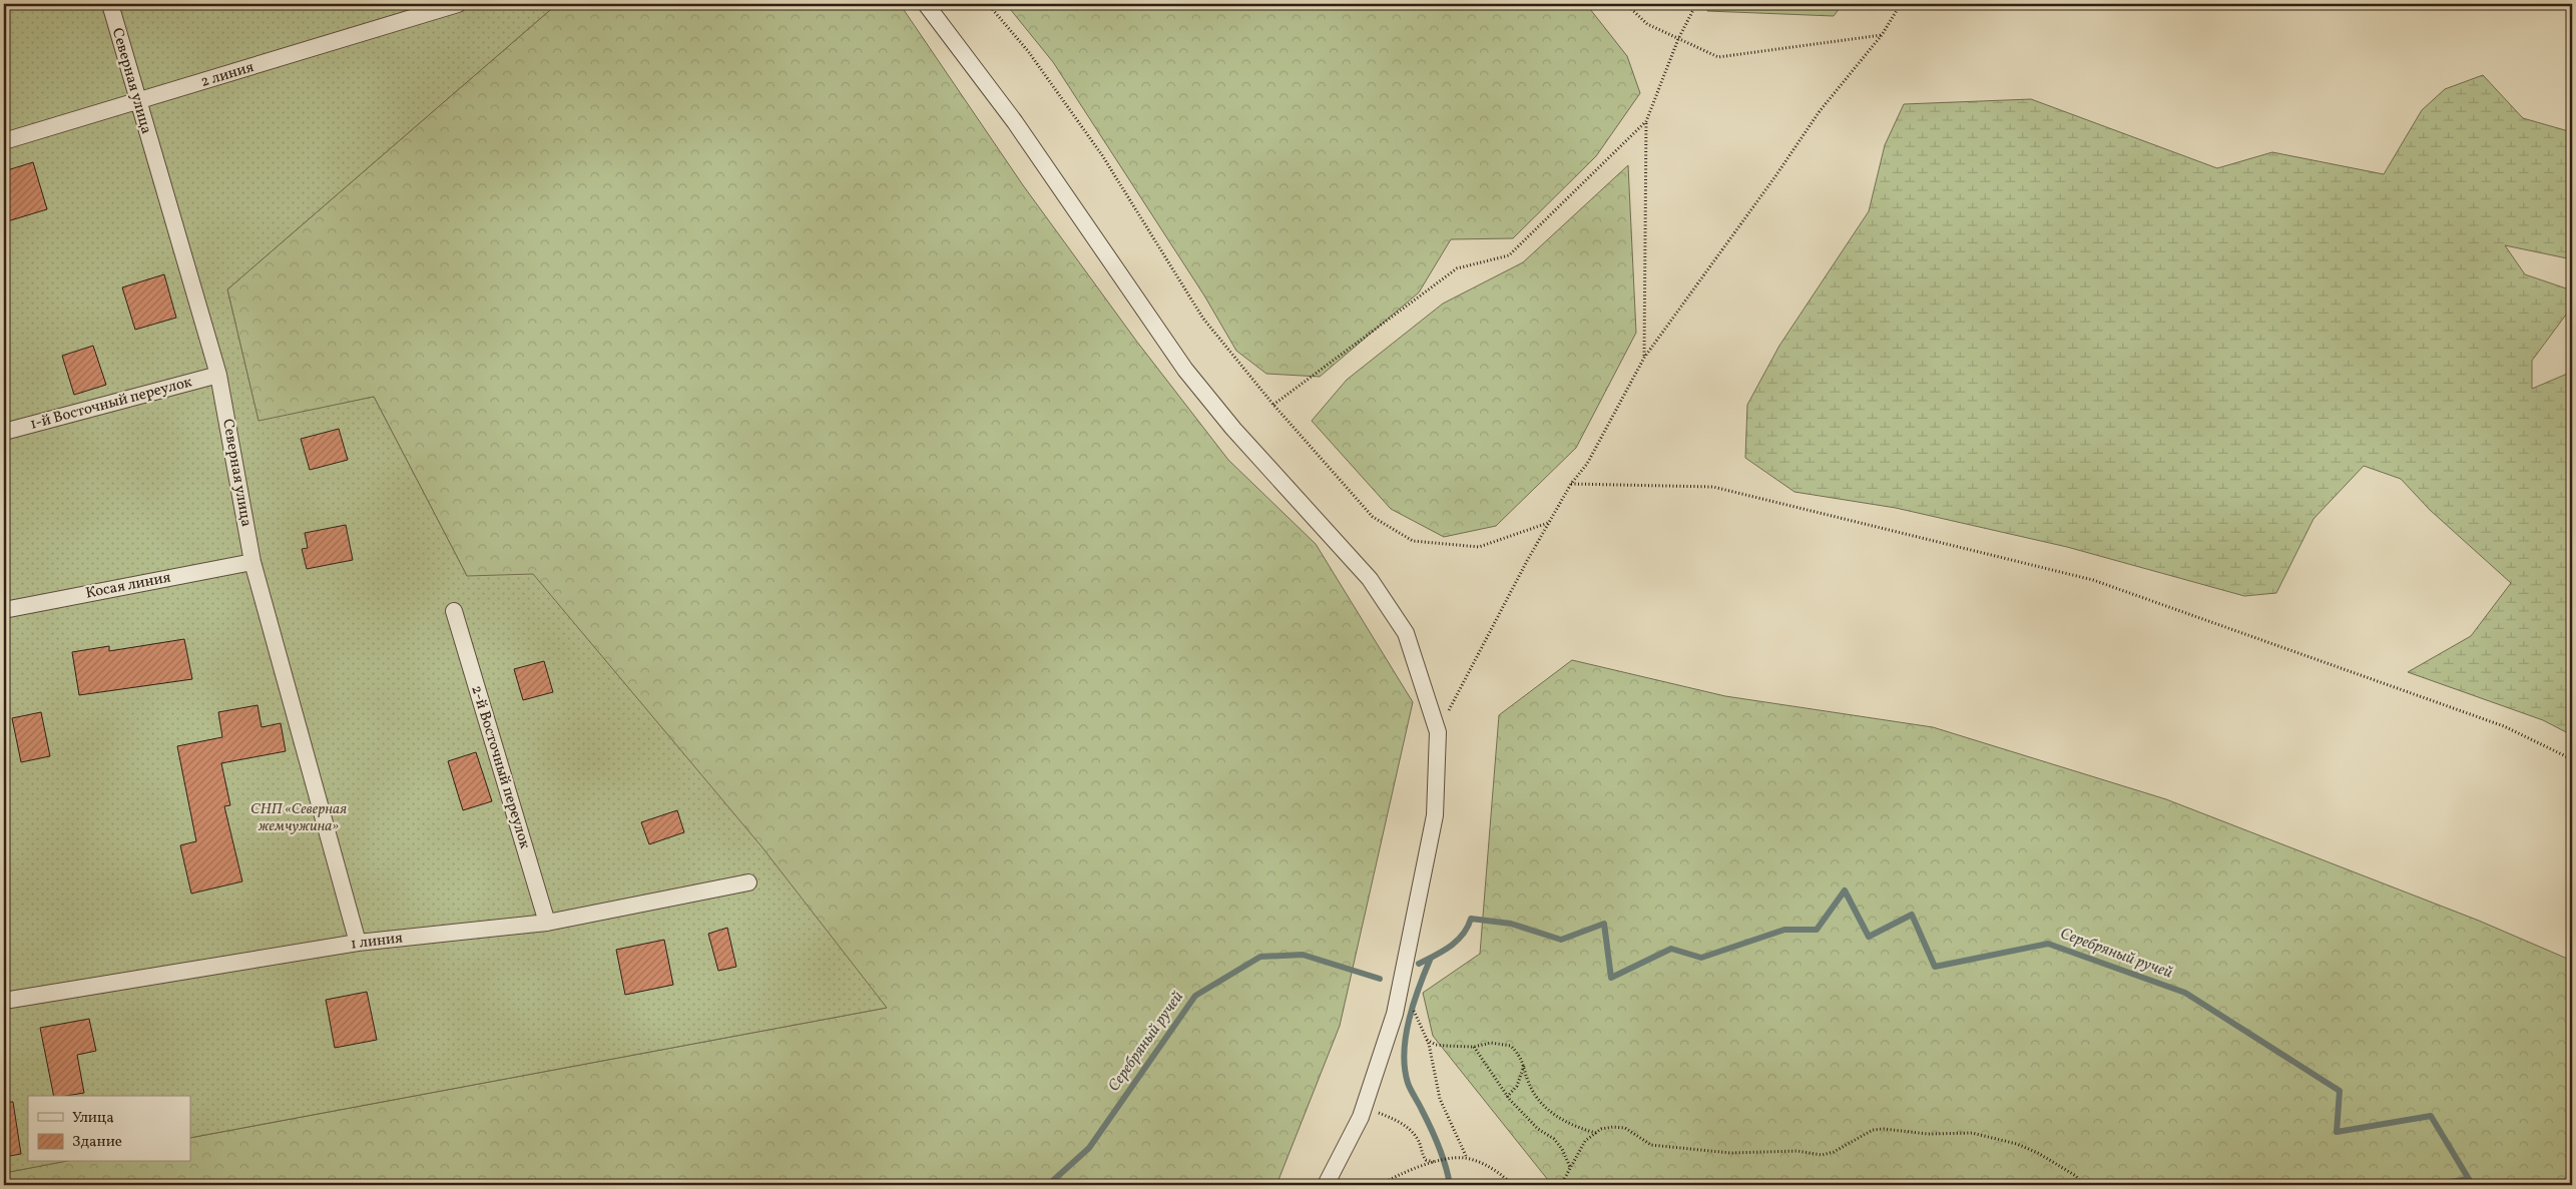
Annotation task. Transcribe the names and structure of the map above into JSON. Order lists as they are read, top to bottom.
{
  "streets": {
    "street": [
      "2 линия",
      "Северная улица",
      "1-й Восточный переулок",
      "Косая линия",
      "2-й Восточный переулок",
      "1 линия"
    ]
  },
  "crossings": [
    ["2 линия", "Северная улица"],
    ["Северная улица", "1-й Восточный переулок"],
    ["Северная улица", "Косая линия"],
    ["Северная улица", "1 линия"],
    ["2-й Восточный переулок", "1 линия"]
  ],
  "water": ["Серебряный ручей"],
  "parks": ["СНП «Северная жемчужина»"],
  "legend": ["Улица", "Здание"]
}
